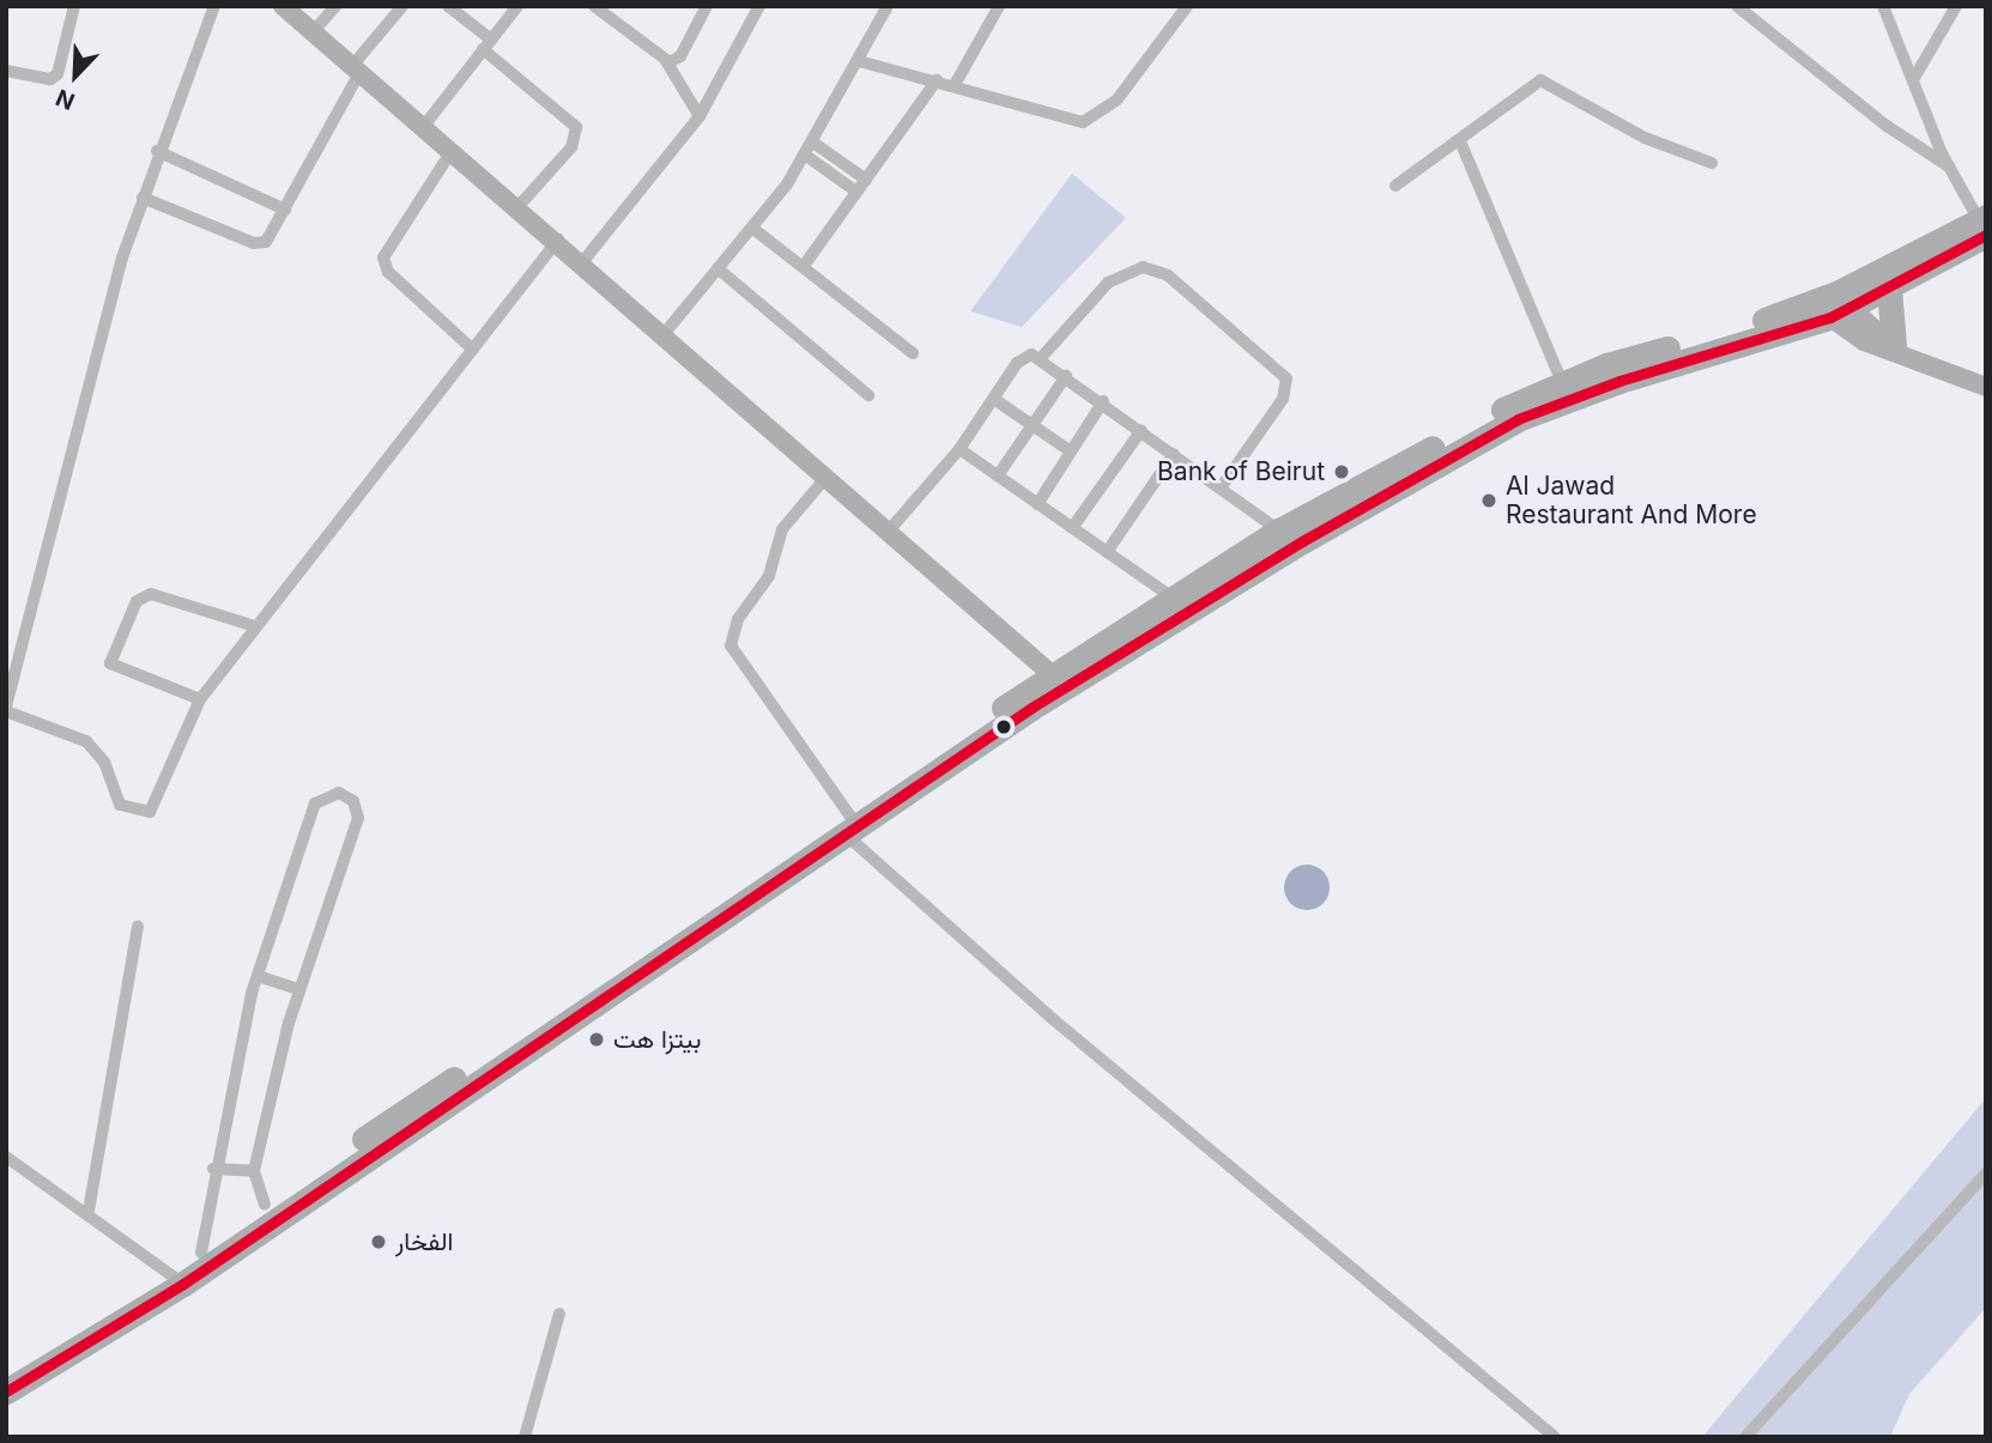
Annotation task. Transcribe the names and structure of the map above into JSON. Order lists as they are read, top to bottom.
{
  "places": [
    "Bank of Beirut",
    "Al Jawad Restaurant And More",
    "بيتزا هت",
    "الفخار"
  ],
  "north": "bottom left"
}
